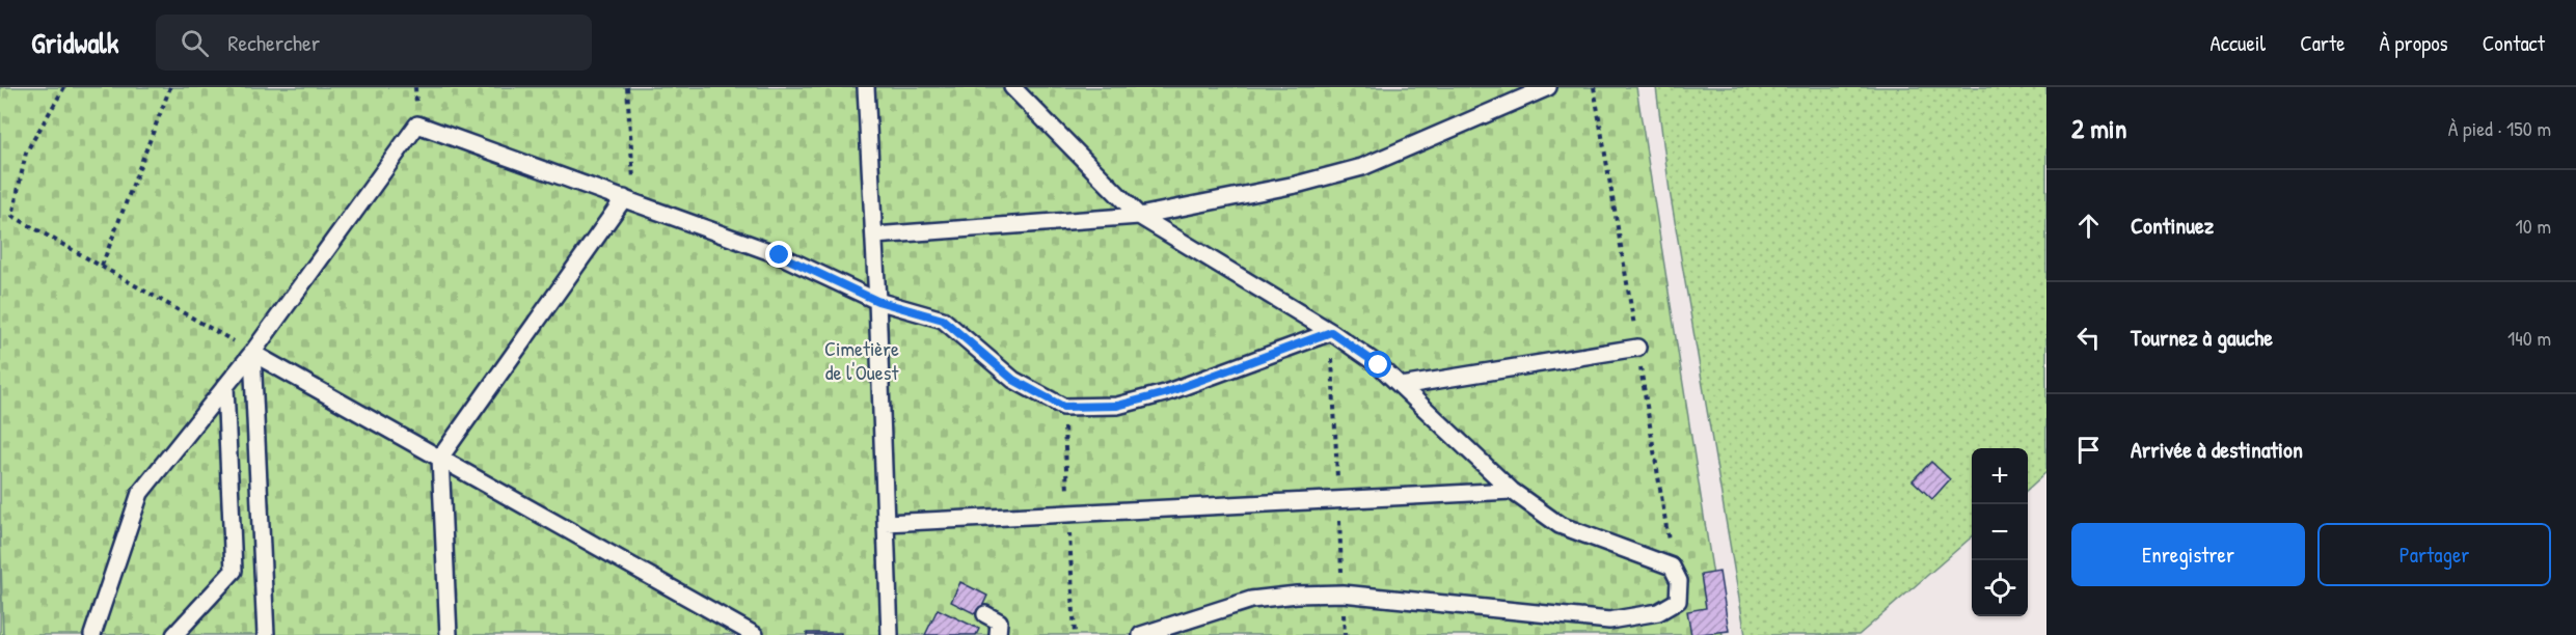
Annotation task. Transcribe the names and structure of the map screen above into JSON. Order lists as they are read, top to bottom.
{
  "parks": ["Cimetière de l'Ouest"],
  "page": {
    "header": "Gridwalk",
    "search": "Rechercher",
    "nav": [
      "Accueil",
      "Carte",
      "À propos",
      "Contact"
    ],
    "heading": ["2 min", "À pied · 150 m"],
    "list": [
      ["Continuez", "10 m"],
      ["Tournez à gauche", "140 m"],
      "Arrivée à destination"
    ],
    "map_buttons": ["+", "−"],
    "buttons": ["Enregistrer", "Partager"]
  }
}
